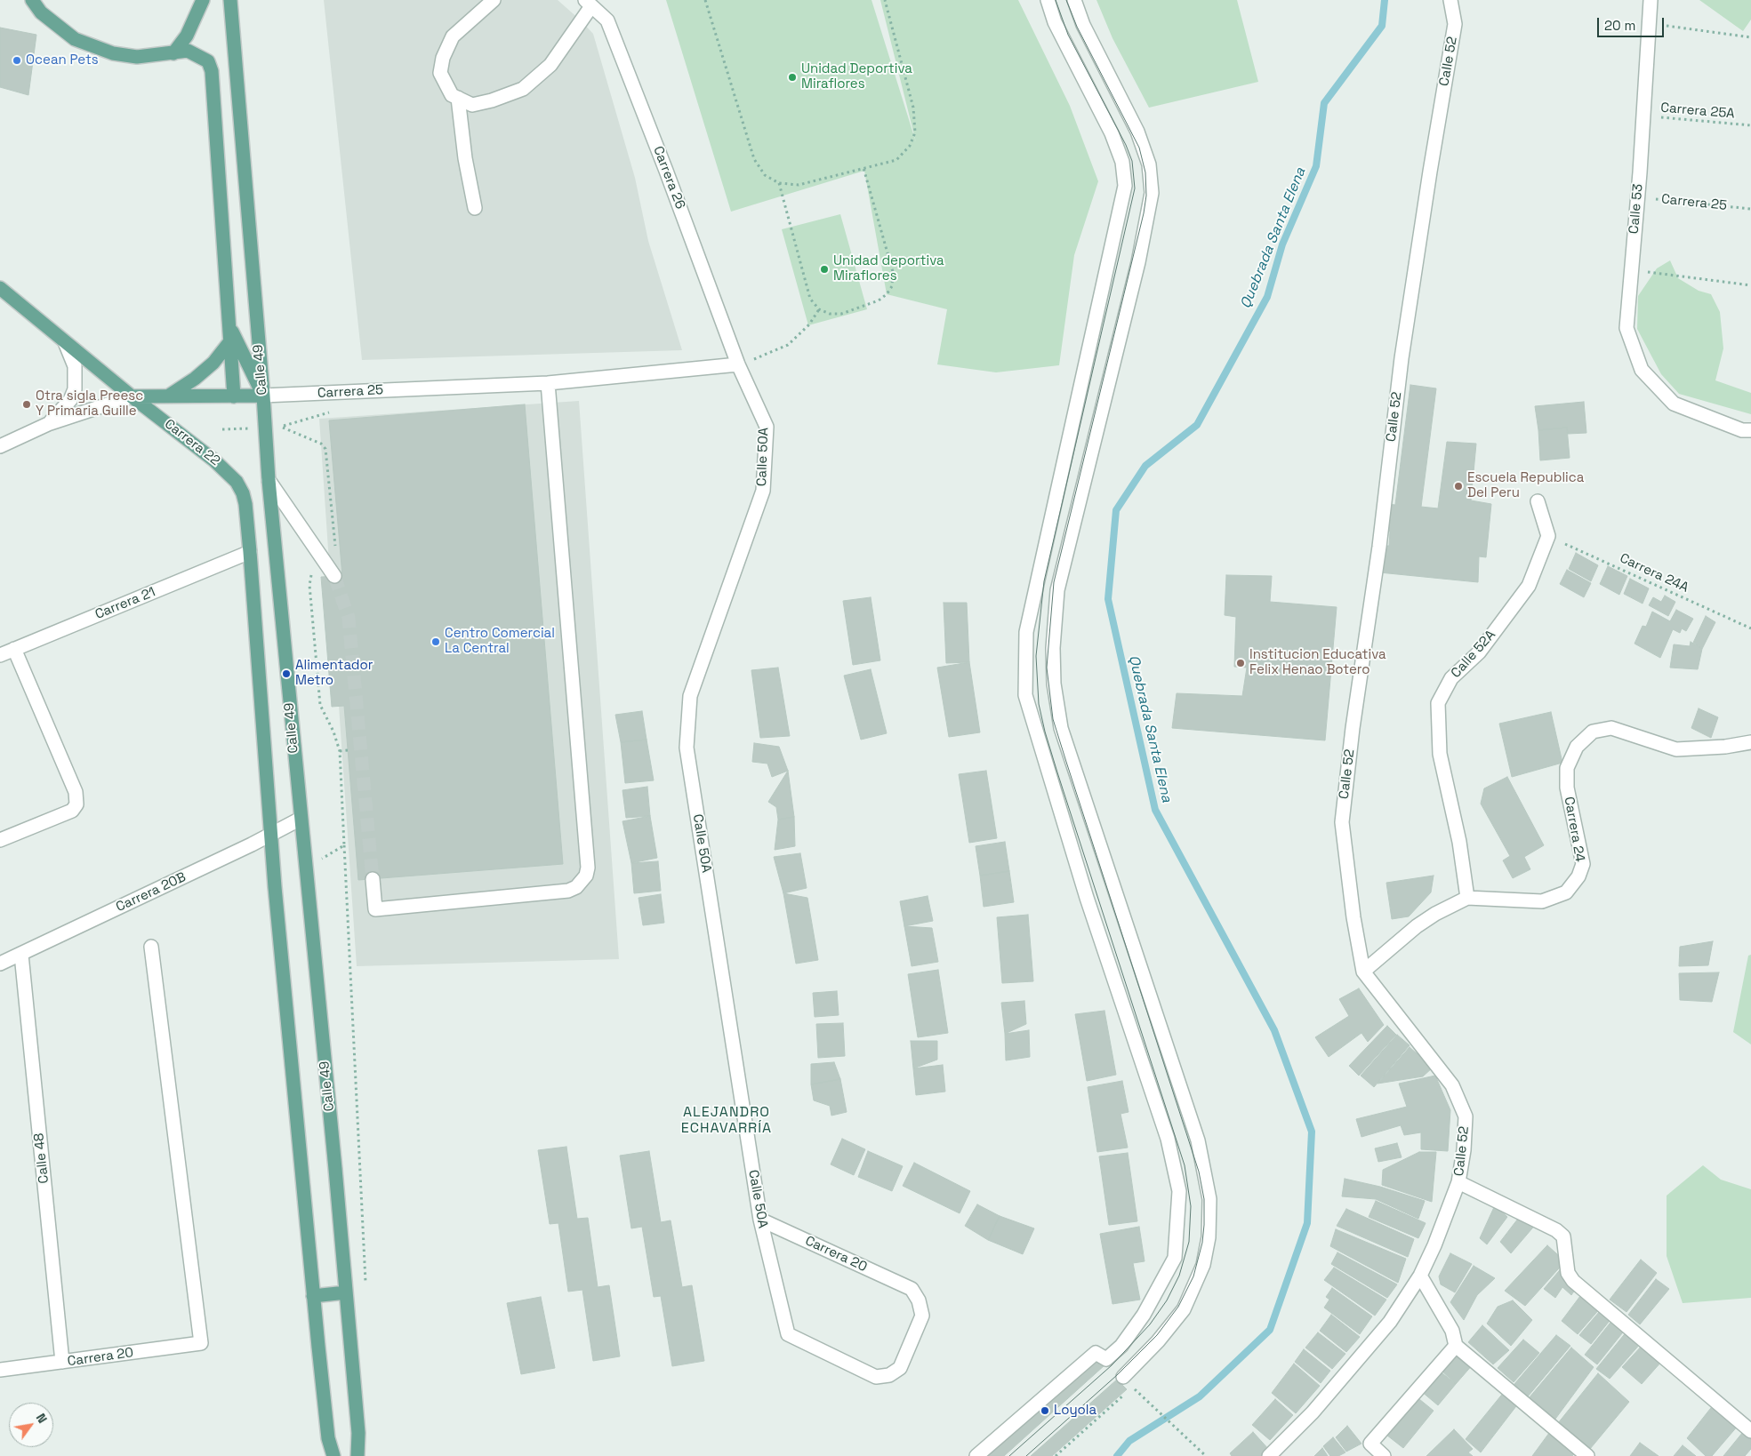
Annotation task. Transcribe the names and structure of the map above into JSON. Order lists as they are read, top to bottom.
{
  "streets": {
    "main road": ["Carrera 25", "Calle 49", "Carrera 22"],
    "street": [
      "Calle 52",
      "Carrera 26",
      "Calle 53",
      "Calle 50A",
      "Carrera 21",
      "Calle 52A",
      "Carrera 24",
      "Carrera 20B",
      "Calle 48",
      "Carrera 20"
    ],
    "path": ["Carrera 25A", "Carrera 24A"]
  },
  "crossings": [
    ["Calle 52", "Carrera 24"],
    ["Carrera 25A", "Calle 53"],
    ["Carrera 26", "Carrera 25"],
    ["Carrera 26", "Calle 50A"],
    ["Carrera 25", "Calle 53"],
    ["Carrera 25", "Calle 49"],
    ["Carrera 25", "Carrera 22"],
    ["Carrera 25", "Calle 50A"],
    ["Calle 49", "Carrera 20B"],
    ["Carrera 22", "Carrera 21"],
    ["Calle 50A", "Carrera 20"],
    ["Carrera 24A", "Calle 52A"],
    ["Calle 52A", "Carrera 24"],
    ["Carrera 20B", "Calle 48"],
    ["Calle 48", "Carrera 20"]
  ],
  "districts": ["ALEJANDRO ECHAVARRÍA"],
  "water": ["Quebrada Santa Elena"],
  "places": [
    "Ocean Pets",
    "Unidad Deportiva Miraflores",
    "Unidad deportiva Miraflores",
    "Otra sigla Preesc Y Primaria Guille",
    "Escuela Republica Del Peru",
    "Centro Comercial La Central",
    "Institucion Educativa Felix Henao Botero",
    "Alimentador Metro",
    "Loyola"
  ],
  "scale_bar": "20 m",
  "north": "top right"
}
